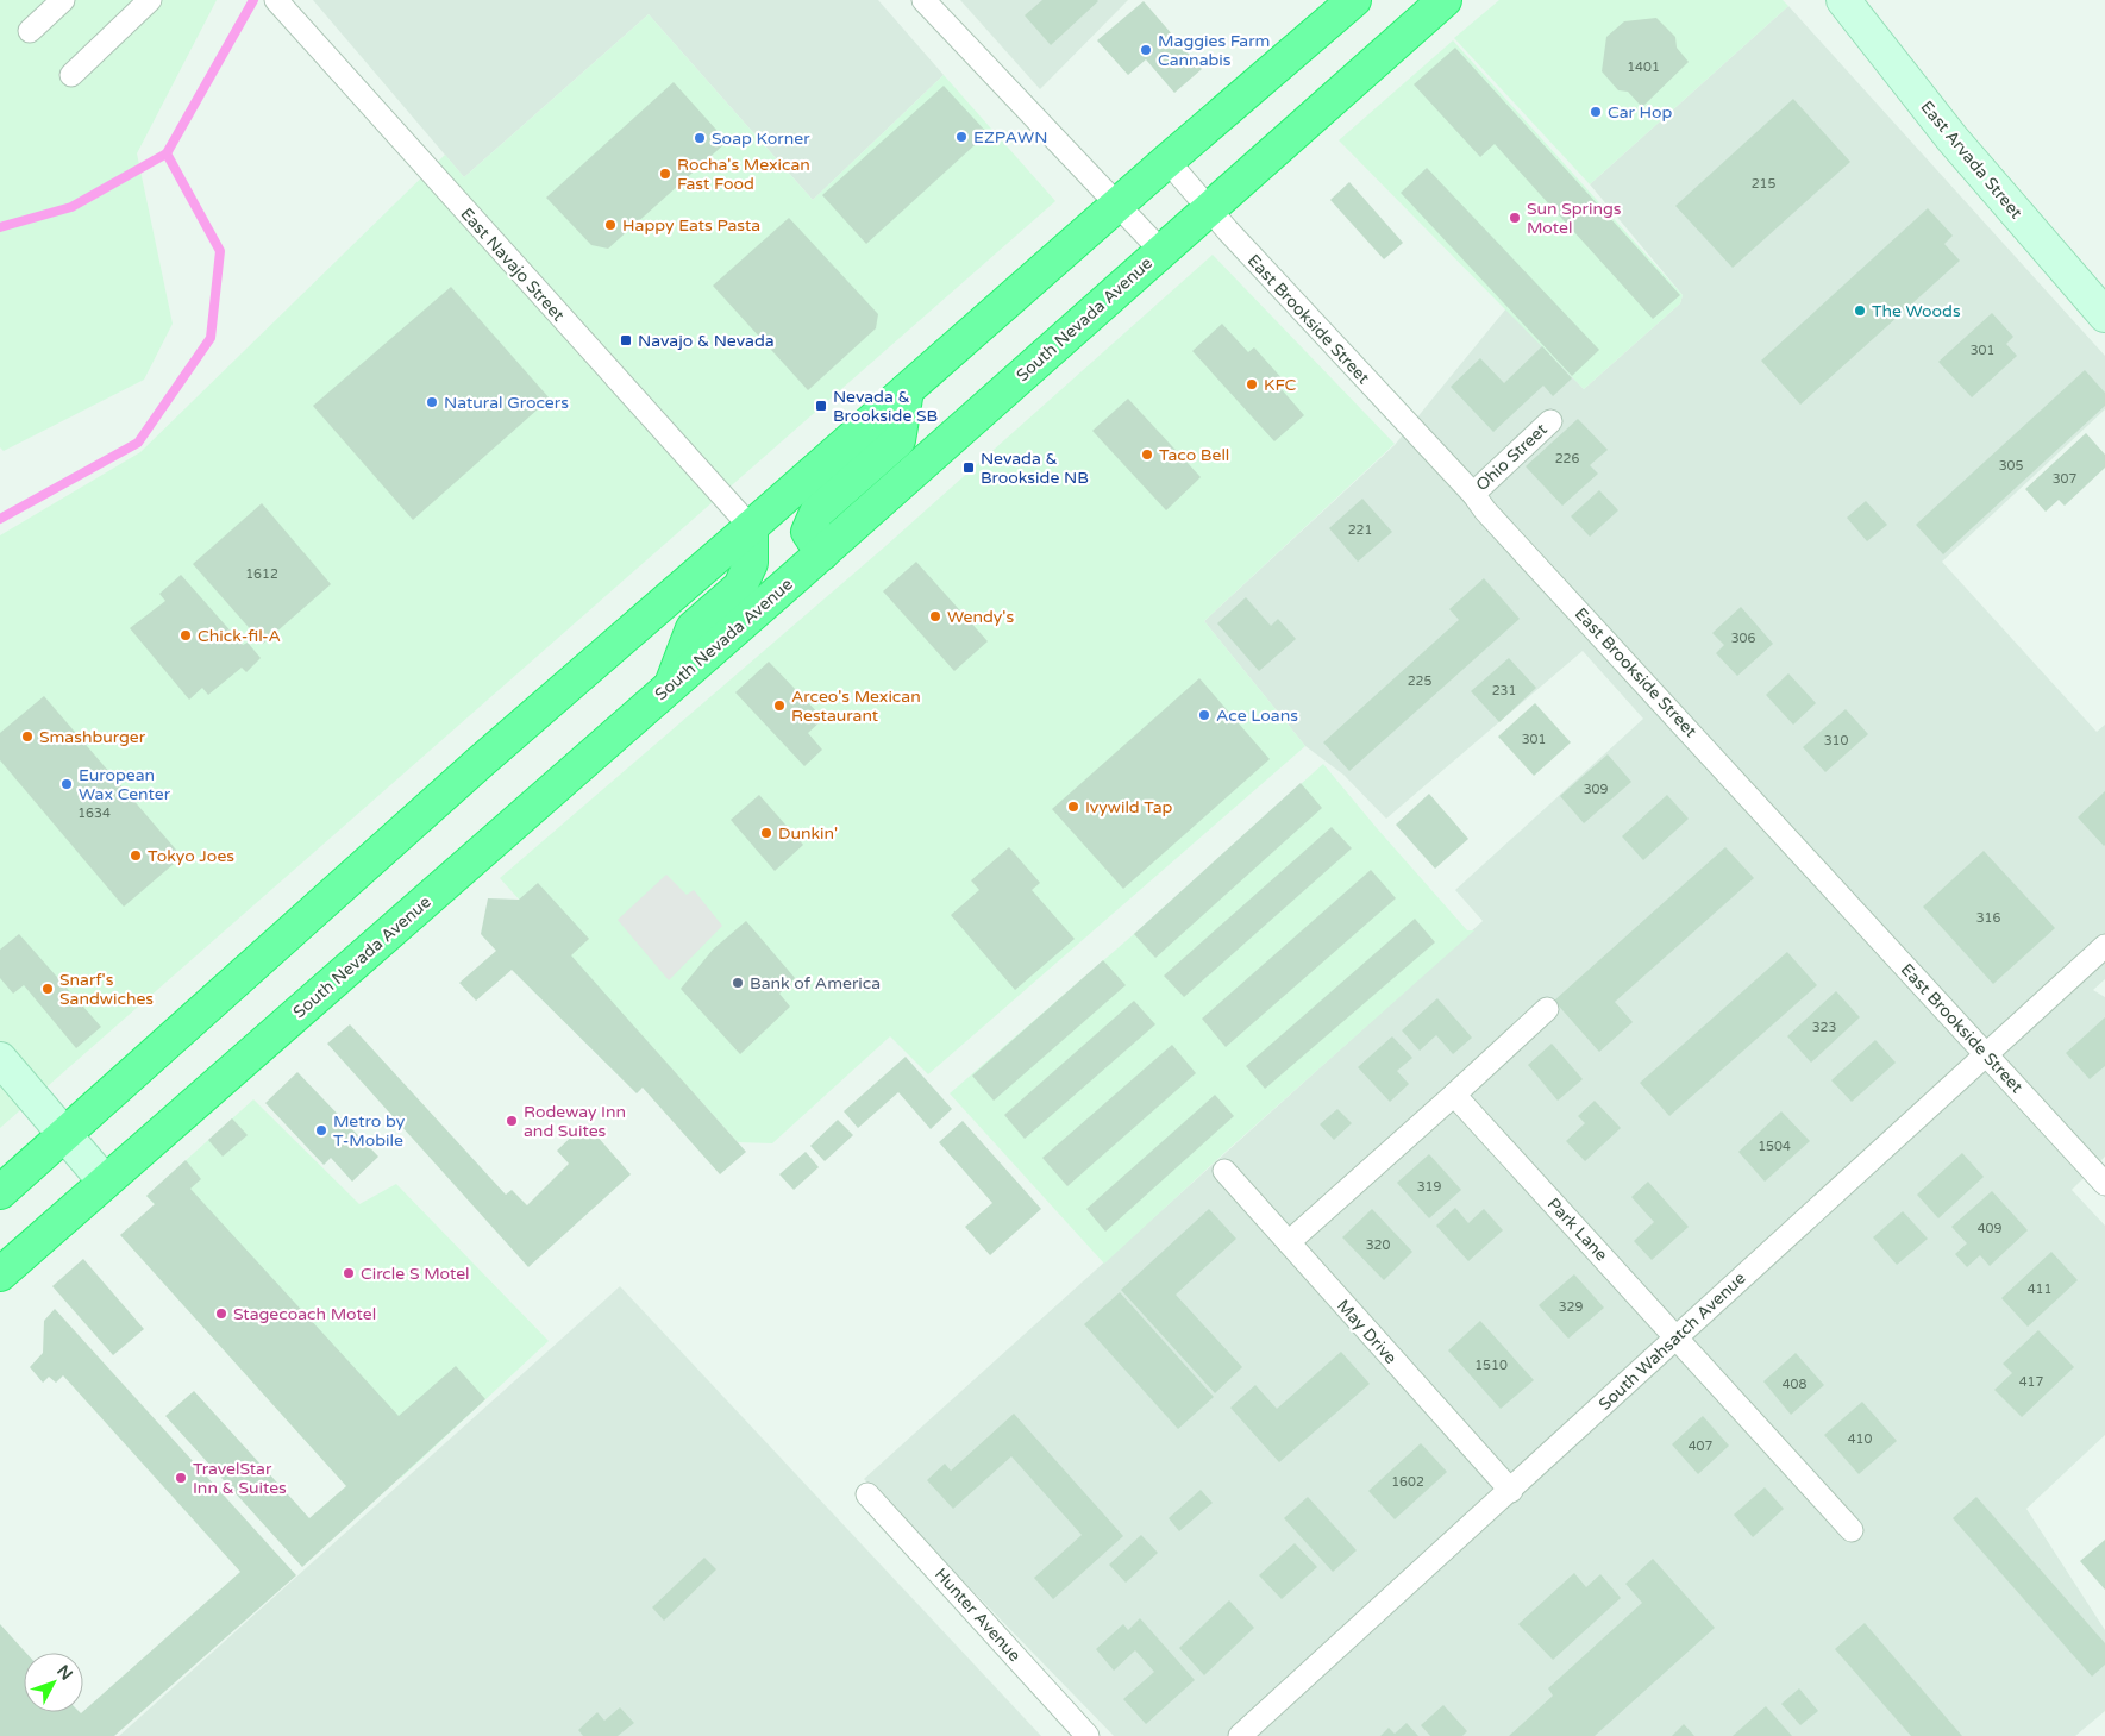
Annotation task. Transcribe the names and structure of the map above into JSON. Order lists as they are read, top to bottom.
{
  "streets": {
    "highway": ["South Nevada Avenue"],
    "street": [
      "East Arvada Street",
      "East Navajo Street",
      "East Brookside Street",
      "Ohio Street",
      "Park Lane",
      "May Drive",
      "South Wahsatch Avenue",
      "Hunter Avenue"
    ]
  },
  "crossings": [
    ["South Nevada Avenue", "East Brookside Street"],
    ["East Brookside Street", "Ohio Street"],
    ["East Brookside Street", "South Wahsatch Avenue"],
    ["Park Lane", "South Wahsatch Avenue"],
    ["May Drive", "South Wahsatch Avenue"]
  ],
  "places": {
    "other": [
      "Maggies Farm Cannabis",
      "Car Hop",
      "EZPAWN",
      "Soap Korner",
      "Rocha's Mexican Fast Food",
      "Sun Springs Motel",
      "Happy Eats Pasta",
      "The Woods",
      "KFC",
      "Natural Grocers",
      "Taco Bell",
      "Wendy's",
      "Chick-fil-A",
      "Arceo's Mexican Restaurant",
      "Ace Loans",
      "Smashburger",
      "European Wax Center",
      "Ivywild Tap",
      "Dunkin'",
      "Tokyo Joes",
      "Bank of America",
      "Snarf's Sandwiches",
      "Rodeway Inn and Suites",
      "Metro by T-Mobile",
      "Circle S Motel",
      "Stagecoach Motel",
      "TravelStar Inn & Suites"
    ],
    "transit": ["Navajo & Nevada", "Nevada & Brookside SB", "Nevada & Brookside NB"]
  },
  "house_numbers": [
    "1401",
    "215",
    "301",
    "226",
    "305",
    "307",
    "221",
    "1612",
    "306",
    "225",
    "231",
    "301",
    "310",
    "309",
    "1634",
    "316",
    "323",
    "1504",
    "319",
    "409",
    "320",
    "411",
    "329",
    "1510",
    "417",
    "408",
    "410",
    "407",
    "1602"
  ],
  "north": "top right"
}
